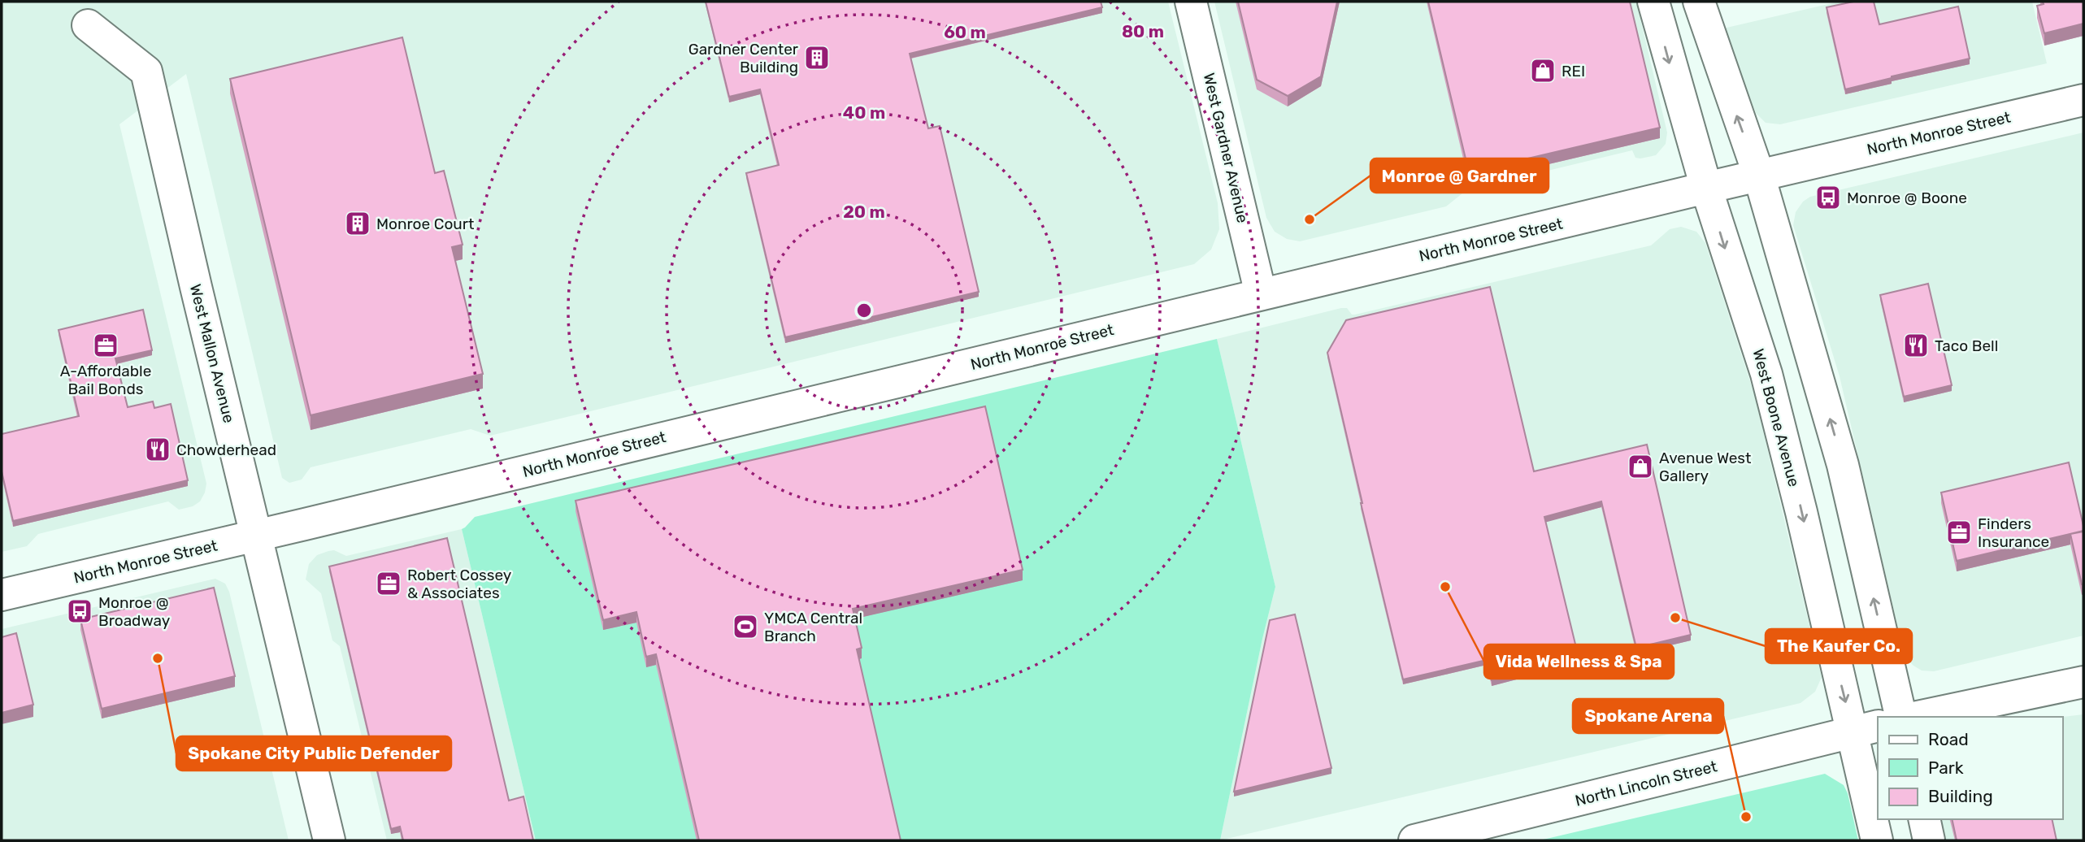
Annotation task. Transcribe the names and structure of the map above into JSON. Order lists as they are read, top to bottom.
{
  "streets": {
    "main road": [
      "North Monroe Street",
      "West Gardner Avenue",
      "West Mallon Avenue",
      "West Boone Avenue",
      "North Lincoln Street"
    ]
  },
  "crossings": [
    ["North Monroe Street", "West Gardner Avenue"],
    ["North Monroe Street", "West Mallon Avenue"],
    ["North Monroe Street", "West Boone Avenue"],
    ["West Boone Avenue", "North Lincoln Street"]
  ],
  "places": {
    "building": ["Gardner Center Building", "Monroe Court"],
    "shop": ["REI", "Avenue West Gallery"],
    "bus stop": ["Monroe @ Boone", "Monroe @ Broadway"],
    "other": [
      "Monroe @ Gardner",
      "Vida Wellness & Spa",
      "The Kaufer Co.",
      "Spokane City Public Defender",
      "Spokane Arena"
    ],
    "office": ["A-Affordable Bail Bonds", "Finders Insurance", "Robert Cossey & Associates"],
    "restaurant": ["Taco Bell", "Chowderhead"],
    "sports": ["YMCA Central Branch"]
  },
  "legend": ["Road", "Park", "Building"],
  "rings": [
    "80 m",
    "60 m",
    "40 m",
    "20 m"
  ]
}
